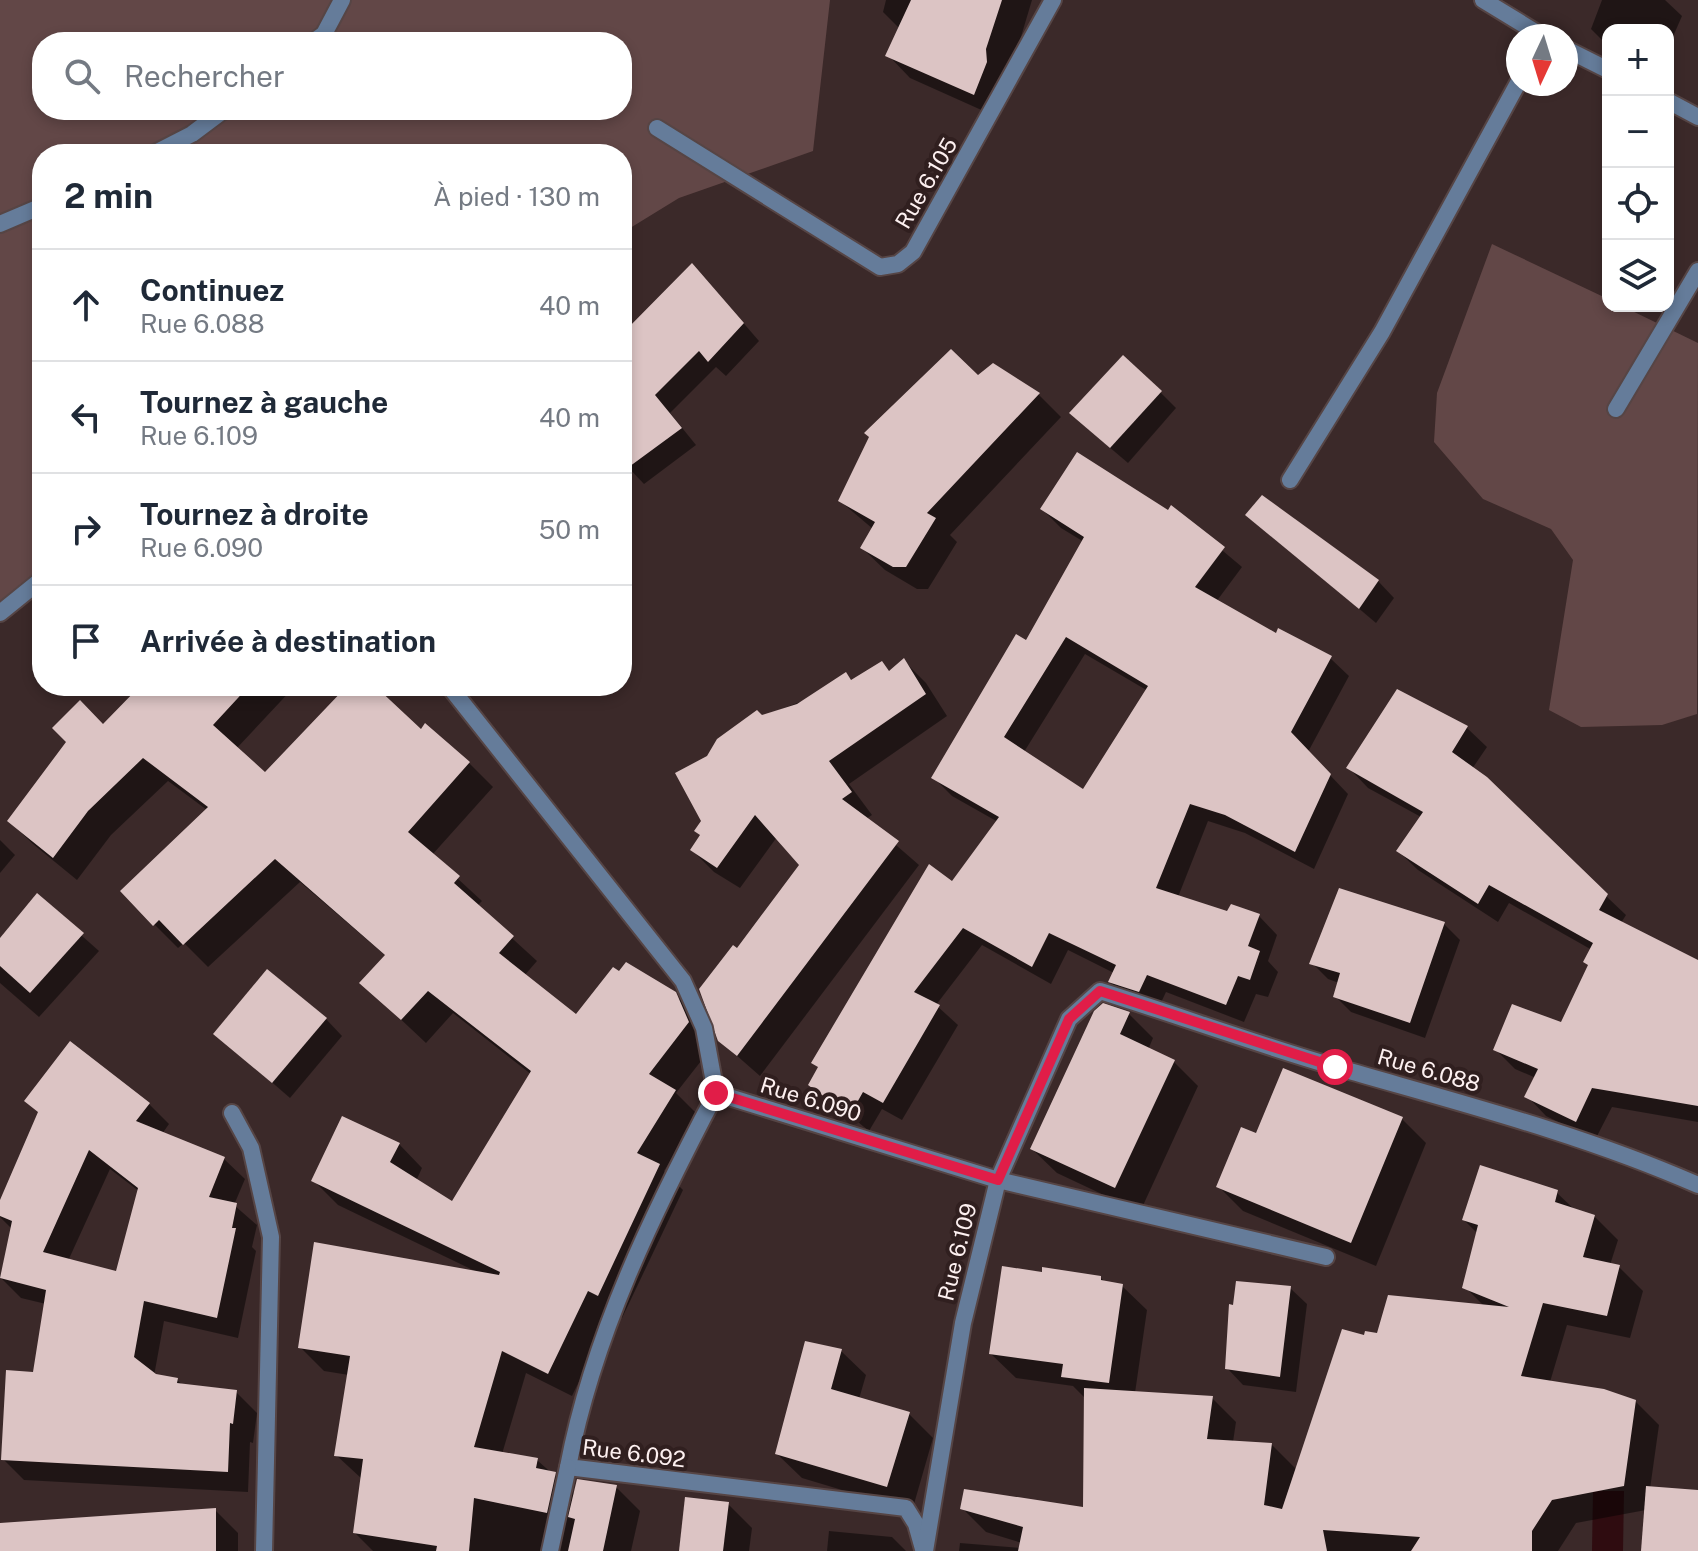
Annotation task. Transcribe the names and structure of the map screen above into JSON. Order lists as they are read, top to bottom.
{
  "streets": {
    "street": [
      "Rue 6.105",
      "Rue 6.088",
      "Rue 6.090",
      "Rue 6.109",
      "Rue 6.092"
    ]
  },
  "crossings": [
    ["Rue 6.088", "Rue 6.109"],
    ["Rue 6.090", "Rue 6.109"],
    ["Rue 6.090", "Rue 6.092"],
    ["Rue 6.109", "Rue 6.092"]
  ],
  "north": "bottom",
  "page": {
    "map_buttons": ["+", "−"],
    "search": "Rechercher",
    "heading": ["2 min", "À pied · 130 m"],
    "list": [
      ["Continuez", "Rue 6.088", "40 m"],
      ["Tournez à gauche", "Rue 6.109", "40 m"],
      ["Tournez à droite", "Rue 6.090", "50 m"],
      "Arrivée à destination"
    ]
  }
}
